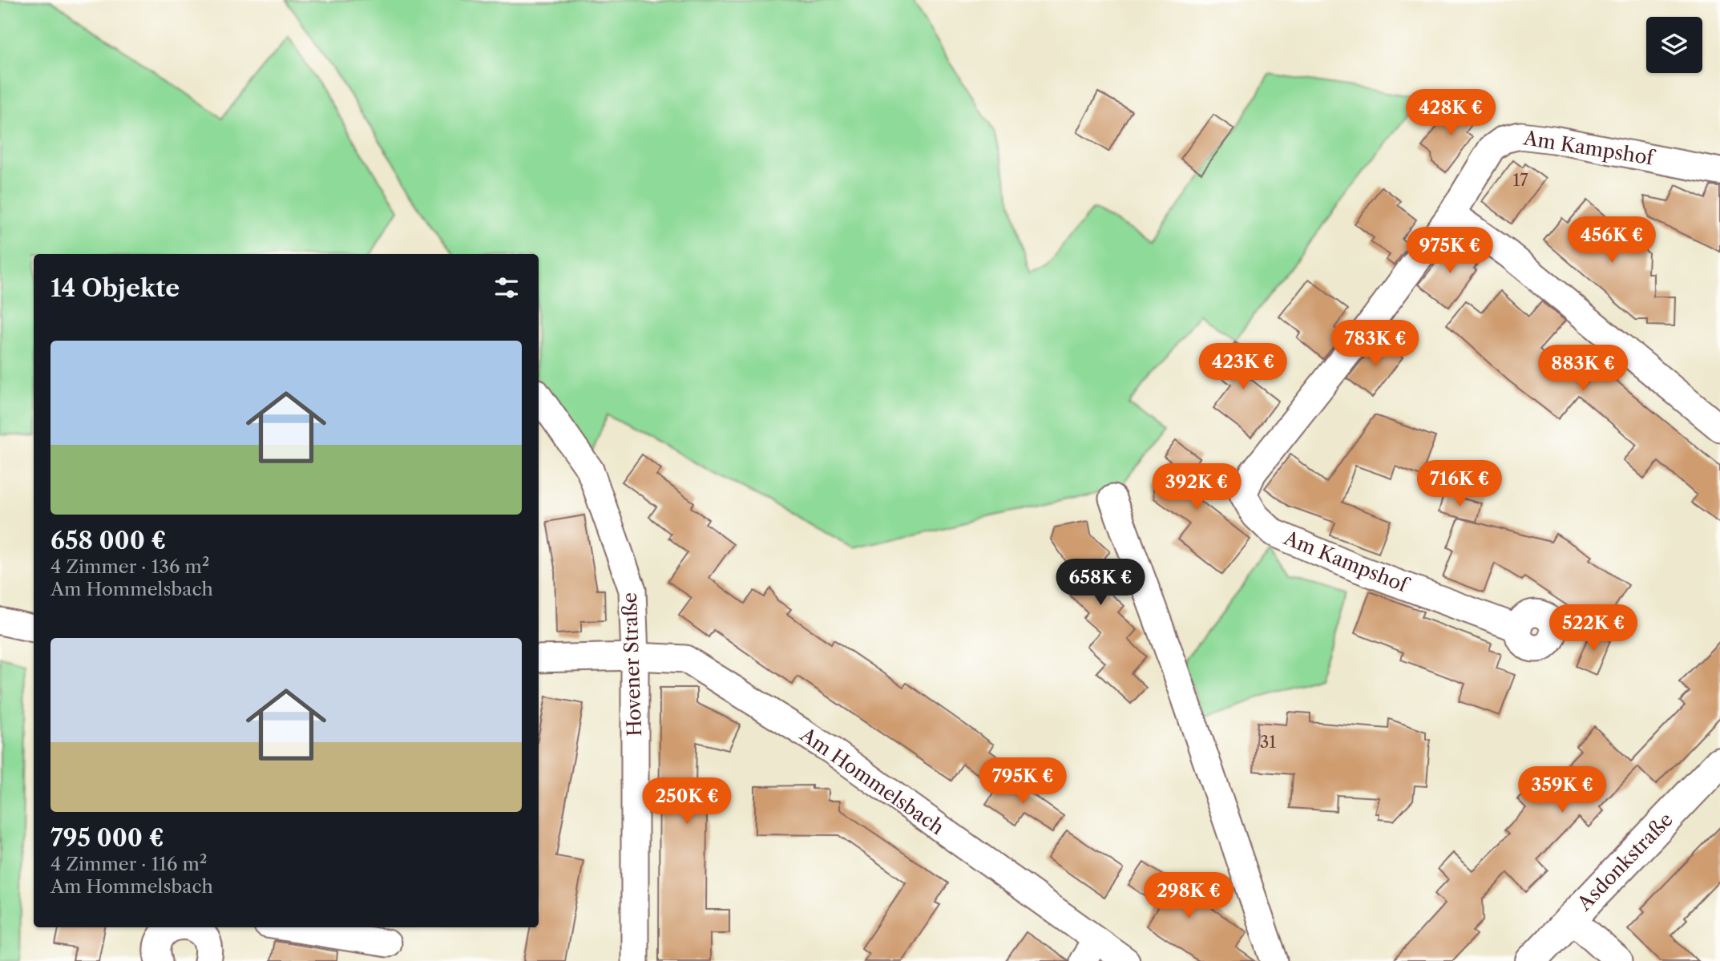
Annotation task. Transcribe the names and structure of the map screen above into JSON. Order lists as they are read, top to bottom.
{
  "streets": {
    "street": [
      "Am Kampshof",
      "Hovener Straße",
      "Am Hommelsbach",
      "Asdonkstraße"
    ]
  },
  "crossings": [
    ["Hovener Straße", "Am Hommelsbach"]
  ],
  "house_numbers": ["17", "31"],
  "page": {
    "price": [
      "428K €",
      "456K €",
      "975K €",
      "783K €",
      "423K €",
      "883K €",
      "716K €",
      "392K €",
      "658K €",
      "522K €",
      "795K €",
      "359K €",
      "250K €",
      "298K €"
    ],
    "heading": "14 Objekte",
    "list": [
      {
        "name": "658 000 €",
        "note": "4 Zimmer · 136 m² · Am Hommelsbach"
      },
      {
        "name": "795 000 €",
        "note": "4 Zimmer · 116 m² · Am Hommelsbach"
      }
    ]
  }
}
